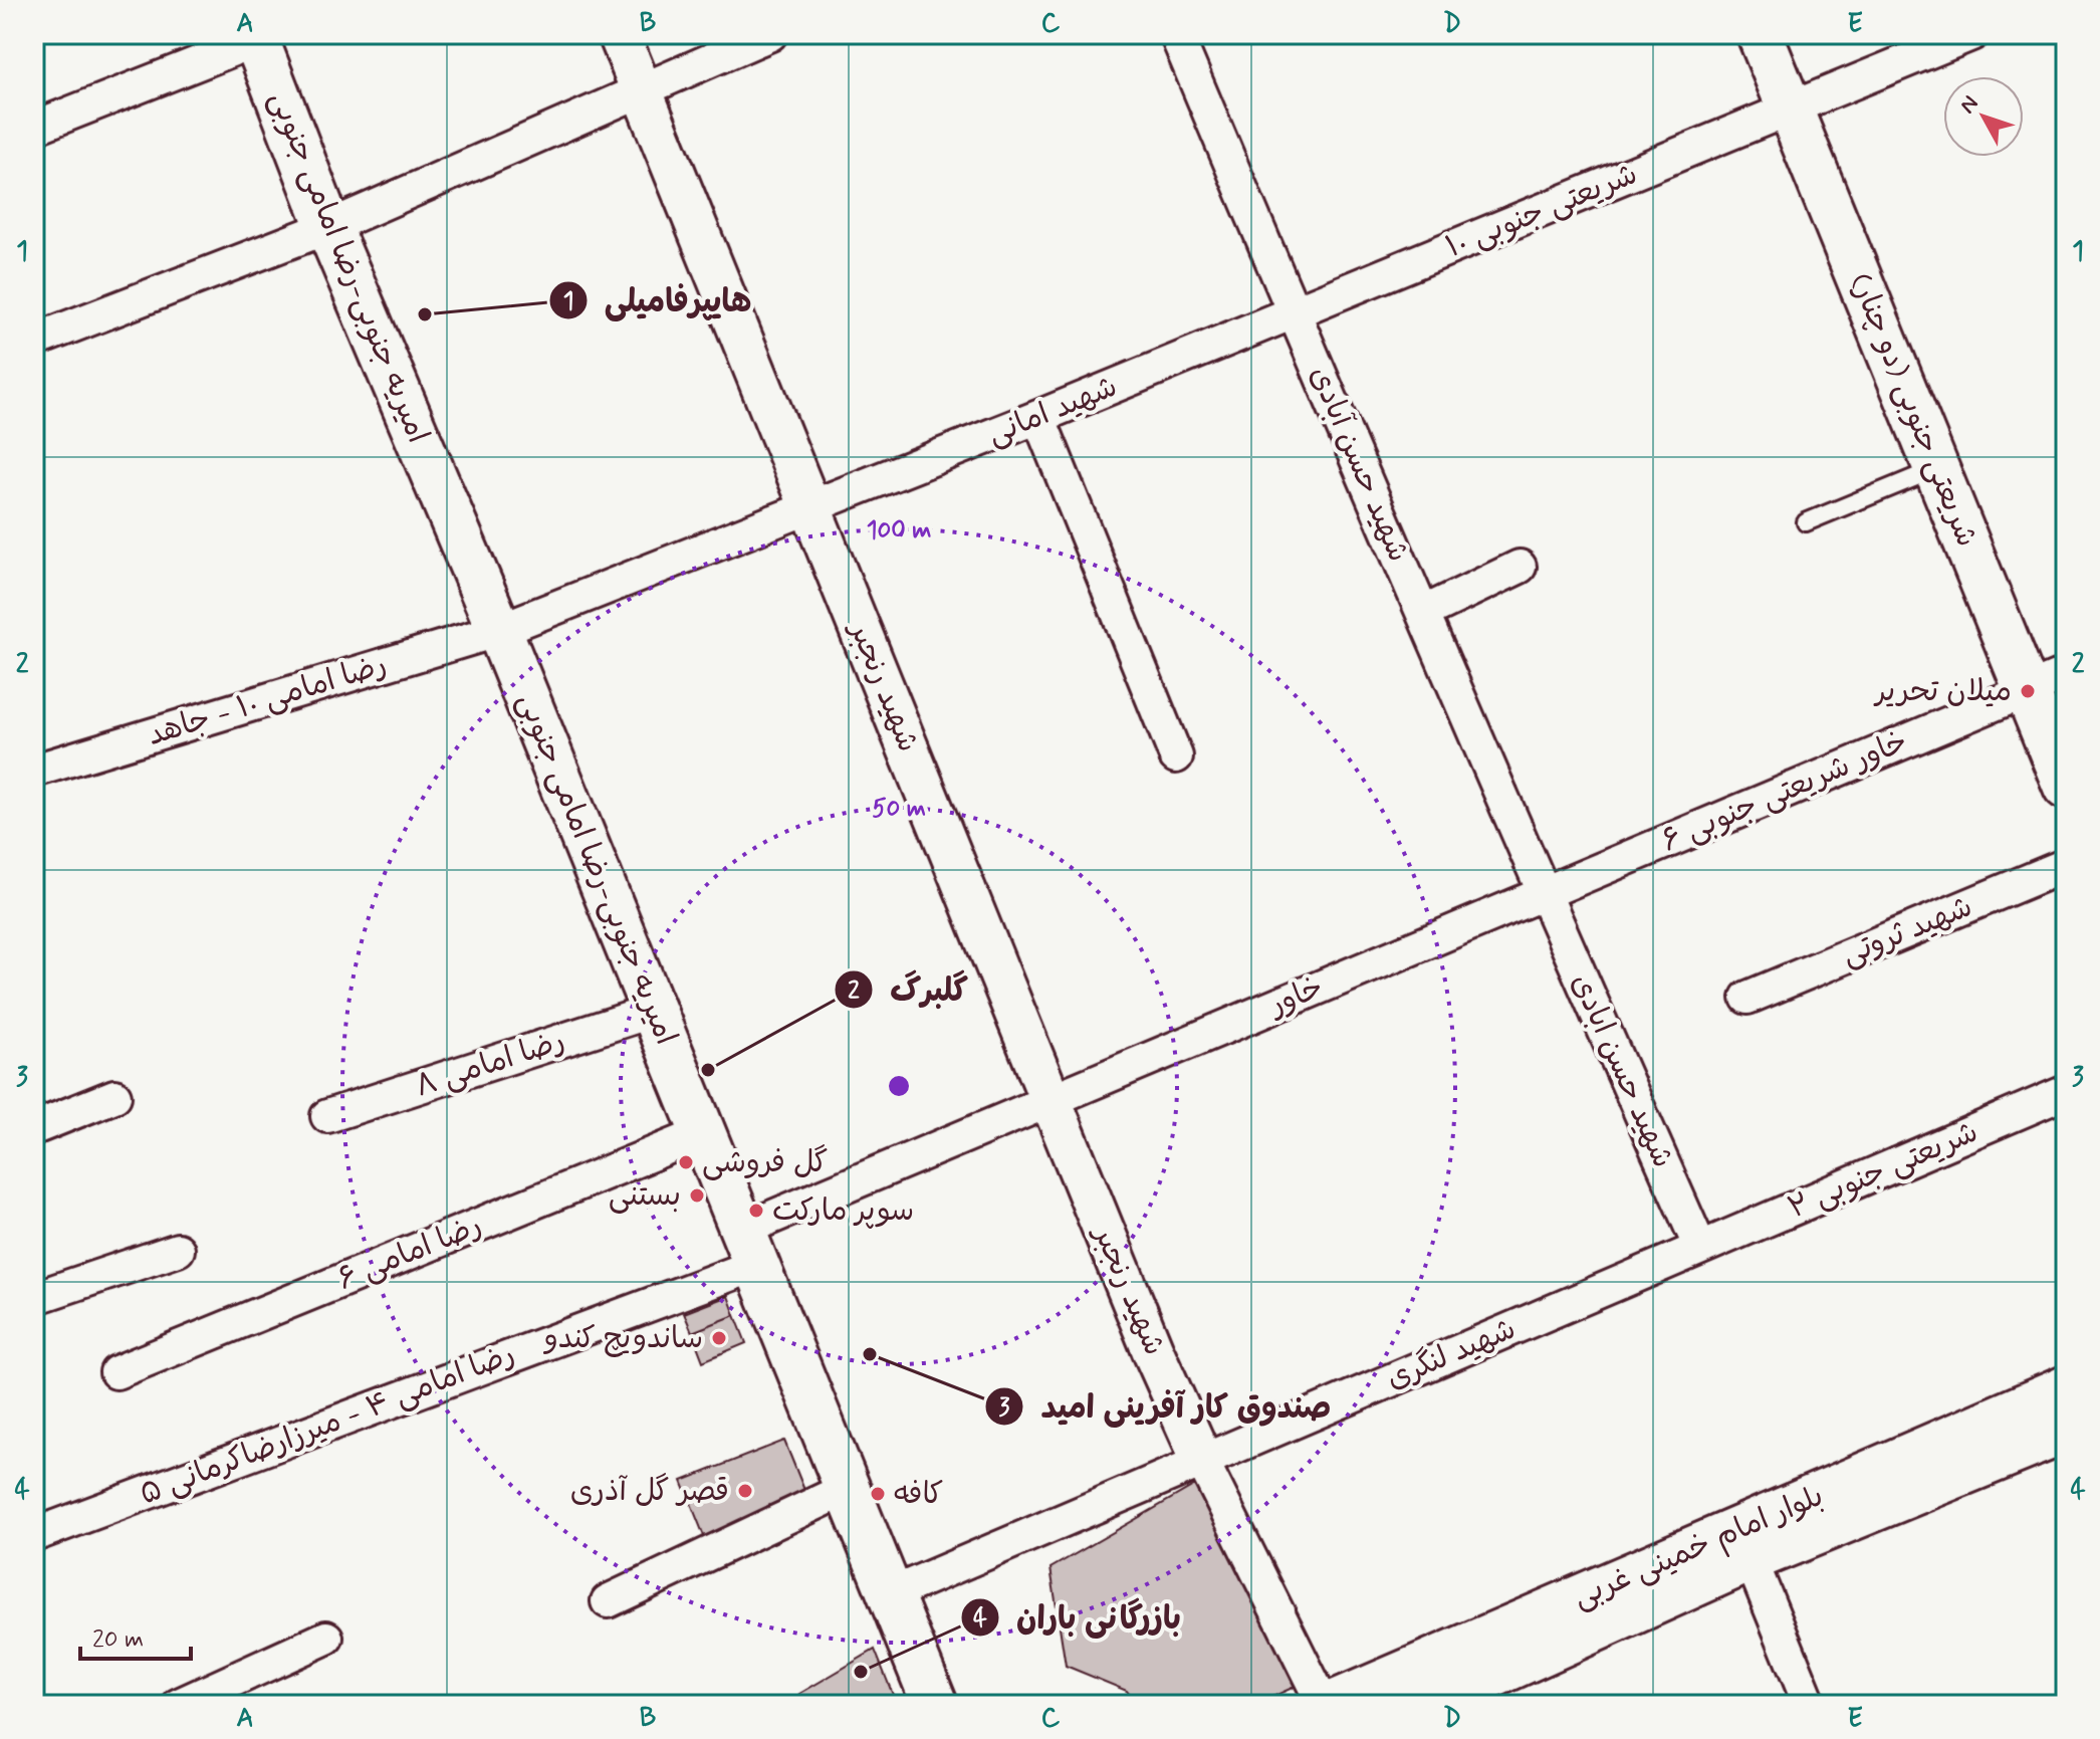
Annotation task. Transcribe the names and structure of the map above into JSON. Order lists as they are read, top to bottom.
{
  "streets": {
    "main road": ["امیریه جنوبی-رضا امامی جنوبی", "شریعتی جنوبی (دو چنار)", "بلوار امام خمینی غربی"],
    "street": [
      "شریعتی جنوبی ۱۰",
      "شهید امانی",
      "شهید حسن آبادی",
      "شهید رنجبر",
      "رضا امامی ۱۰ - جاهد",
      "خاور شریعتی جنوبی ۶",
      "شهید ثروتی",
      "خاور",
      "رضا امامی ۸",
      "شهید حسن ابادی",
      "شریعتی جنوبی ۲",
      "رضا امامی ۶",
      "شهید لنگری",
      "رضا امامی ۴ - میرزارضاکرمانی ۵"
    ]
  },
  "crossings": [
    ["شریعتی جنوبی ۱۰", "شریعتی جنوبی (دو چنار)"],
    ["شریعتی جنوبی ۱۰", "شهید امانی"],
    ["شریعتی جنوبی ۱۰", "شهید حسن آبادی"],
    ["امیریه جنوبی-رضا امامی جنوبی", "شهید امانی"],
    ["امیریه جنوبی-رضا امامی جنوبی", "رضا امامی ۱۰ - جاهد"],
    ["امیریه جنوبی-رضا امامی جنوبی", "خاور"],
    ["امیریه جنوبی-رضا امامی جنوبی", "رضا امامی ۸"],
    ["امیریه جنوبی-رضا امامی جنوبی", "رضا امامی ۶"],
    ["امیریه جنوبی-رضا امامی جنوبی", "شهید لنگری"],
    ["امیریه جنوبی-رضا امامی جنوبی", "رضا امامی ۴ - میرزارضاکرمانی ۵"],
    ["شریعتی جنوبی (دو چنار)", "خاور شریعتی جنوبی ۶"],
    ["شهید امانی", "شهید حسن آبادی"],
    ["شهید امانی", "شهید رنجبر"],
    ["شهید امانی", "رضا امامی ۱۰ - جاهد"],
    ["شهید حسن آبادی", "خاور شریعتی جنوبی ۶"],
    ["شهید حسن آبادی", "خاور"],
    ["شهید حسن آبادی", "شهید حسن ابادی"],
    ["شهید رنجبر", "خاور"],
    ["شهید رنجبر", "شهید لنگری"],
    ["خاور شریعتی جنوبی ۶", "خاور"],
    ["خاور شریعتی جنوبی ۶", "شهید حسن ابادی"],
    ["خاور", "شهید حسن ابادی"],
    ["خاور", "رضا امامی ۴ - میرزارضاکرمانی ۵"],
    ["شهید حسن ابادی", "شریعتی جنوبی ۲"],
    ["شهید حسن ابادی", "شهید لنگری"],
    ["شریعتی جنوبی ۲", "شهید لنگری"]
  ],
  "places": [
    "هایپرفامیلی",
    "میلان تحریر",
    "گلبرگ",
    "گل فروشی",
    "بستنی",
    "سوپر مارکت",
    "ساندویچ کندو",
    "صندوق کار آفرینی امید",
    "قصر گل آذری",
    "کافه",
    "بازرگانی باران"
  ],
  "scale_bar": "20 m",
  "north": "top left",
  "grid": {
    "columns": [
      "A",
      "B",
      "C",
      "D",
      "E"
    ],
    "rows": [
      "1",
      "2",
      "3",
      "4"
    ]
  },
  "rings": ["100 m", "50 m"]
}
